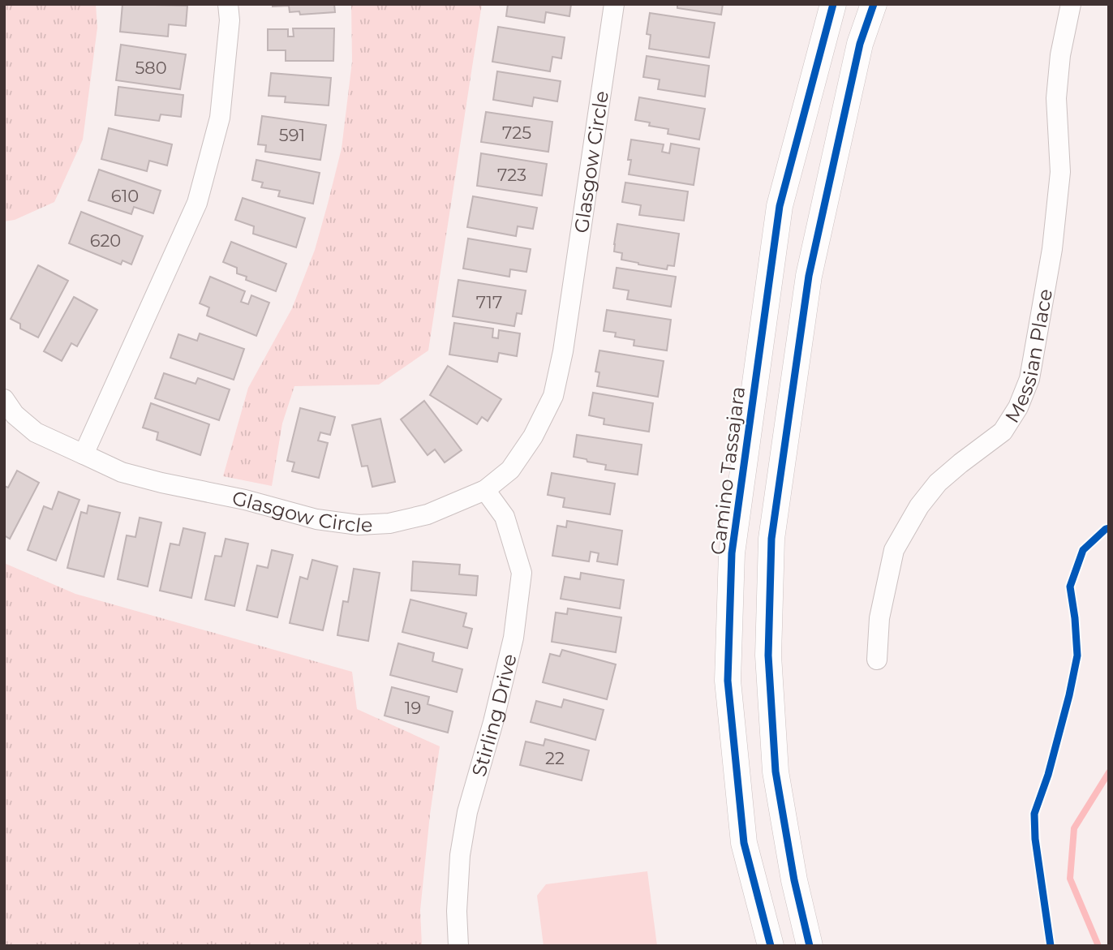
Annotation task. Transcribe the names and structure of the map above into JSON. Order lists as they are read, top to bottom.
{
  "streets": {
    "main road": ["Camino Tassajara"],
    "street": ["Glasgow Circle", "Messian Place", "Stirling Drive"]
  },
  "crossings": [
    ["Glasgow Circle", "Stirling Drive"]
  ],
  "house_numbers": [
    "580",
    "725",
    "591",
    "723",
    "610",
    "620",
    "717",
    "19",
    "22"
  ]
}
